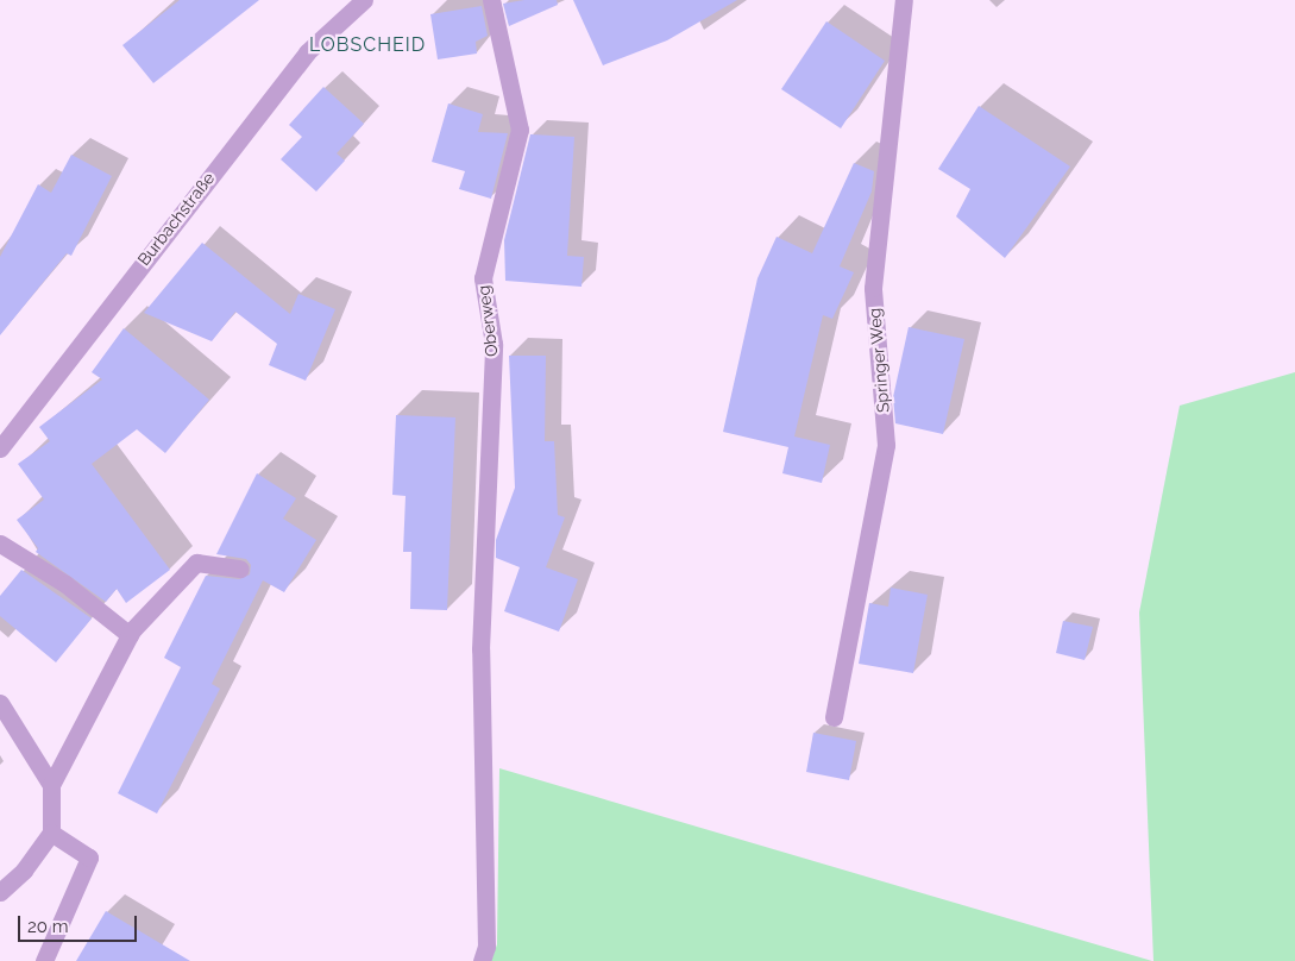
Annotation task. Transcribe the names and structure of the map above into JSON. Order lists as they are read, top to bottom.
{
  "streets": {
    "street": ["Burbachstraße", "Oberweg", "Springer Weg"]
  },
  "districts": ["LOBSCHEID"],
  "scale_bar": "20 m"
}
